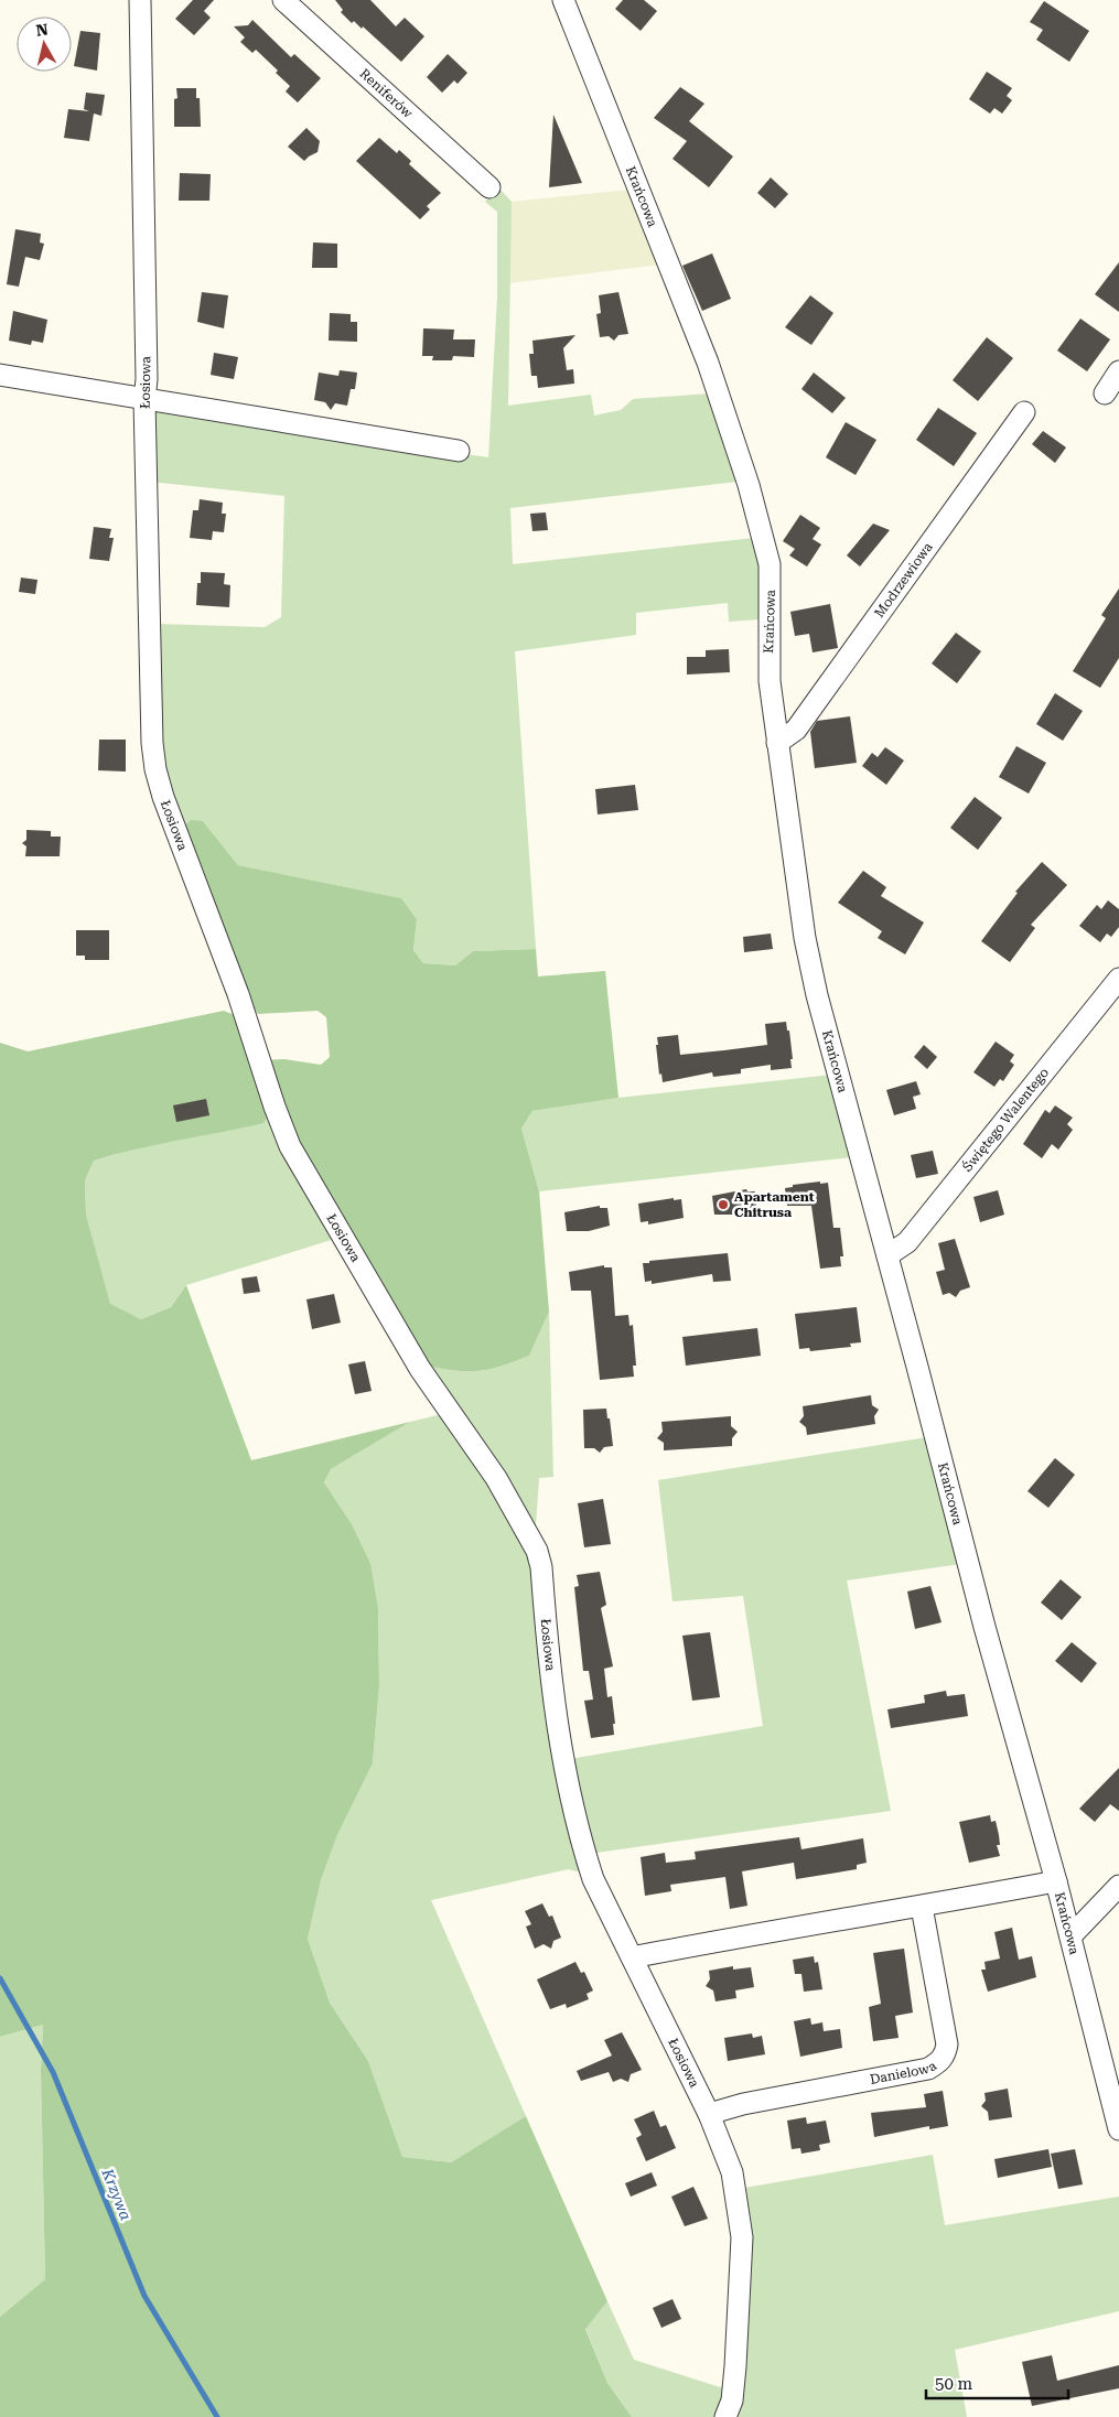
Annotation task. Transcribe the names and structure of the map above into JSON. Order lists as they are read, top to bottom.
{
  "streets": {
    "street": [
      "Reniferów",
      "Krańcowa",
      "Łosiowa",
      "Modrzewiowa",
      "Świętego Walentego",
      "Danielowa"
    ]
  },
  "crossings": [
    ["Krańcowa", "Modrzewiowa"],
    ["Krańcowa", "Świętego Walentego"],
    ["Łosiowa", "Danielowa"]
  ],
  "water": ["Krzywa"],
  "places": ["Apartament Chitrusa"],
  "scale_bar": "50 m",
  "north": "top"
}
